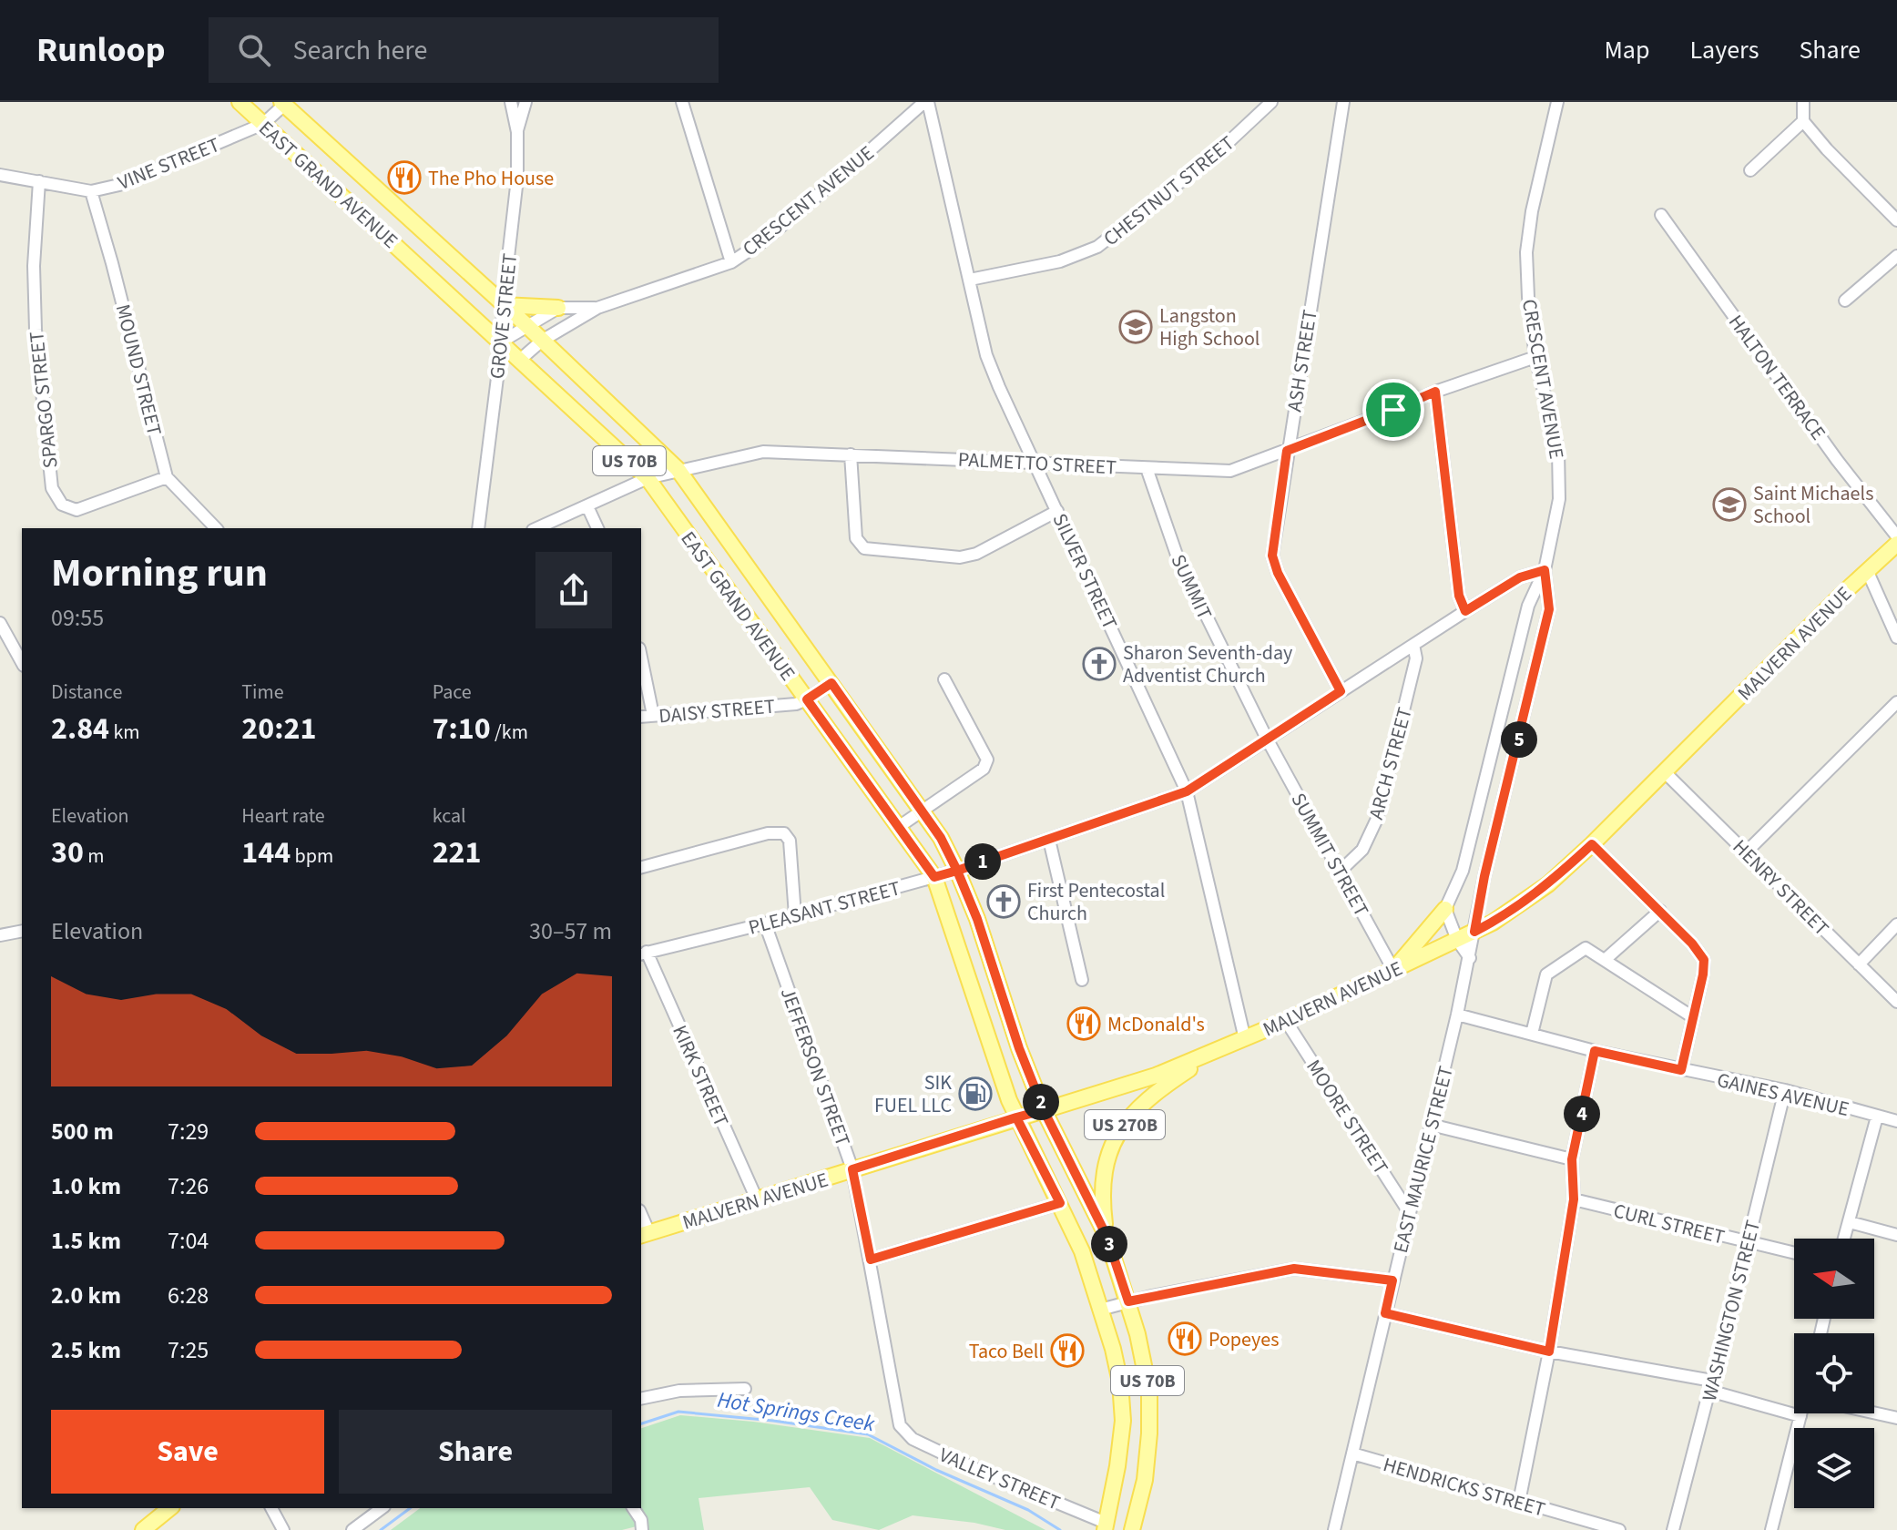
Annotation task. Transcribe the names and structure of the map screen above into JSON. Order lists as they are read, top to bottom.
{
  "streets": {
    "main road": [
      "EAST GRAND AVENUE",
      "US 70B",
      "MALVERN AVENUE",
      "US 270B"
    ],
    "street": [
      "VINE STREET",
      "CHESTNUT STREET",
      "CRESCENT AVENUE",
      "GROVE STREET",
      "ASH STREET",
      "MOUND STREET",
      "HALTON TERRACE",
      "SPARGO STREET",
      "PALMETTO STREET",
      "SILVER STREET",
      "SUMMIT",
      "DAISY STREET",
      "ARCH STREET",
      "SUMMIT STREET",
      "HENRY STREET",
      "PLEASANT STREET",
      "JEFFERSON STREET",
      "KIRK STREET",
      "GAINES AVENUE",
      "MOORE STREET",
      "EAST MAURICE STREET",
      "CURL STREET",
      "WASHINGTON STREET",
      "VALLEY STREET",
      "HENDRICKS STREET"
    ]
  },
  "crossings": [
    ["VINE STREET", "EAST GRAND AVENUE"],
    ["VINE STREET", "MOUND STREET"],
    ["VINE STREET", "SPARGO STREET"],
    ["EAST GRAND AVENUE", "CRESCENT AVENUE"],
    ["EAST GRAND AVENUE", "GROVE STREET"],
    ["EAST GRAND AVENUE", "PALMETTO STREET"],
    ["EAST GRAND AVENUE", "MALVERN AVENUE"],
    ["EAST GRAND AVENUE", "DAISY STREET"],
    ["EAST GRAND AVENUE", "PLEASANT STREET"],
    ["EAST GRAND AVENUE", "US 270B"],
    ["EAST GRAND AVENUE", "VALLEY STREET"],
    ["CHESTNUT STREET", "SILVER STREET"],
    ["CRESCENT AVENUE", "GROVE STREET"],
    ["CRESCENT AVENUE", "PALMETTO STREET"],
    ["CRESCENT AVENUE", "SILVER STREET"],
    ["CRESCENT AVENUE", "MALVERN AVENUE"],
    ["CRESCENT AVENUE", "PLEASANT STREET"],
    ["CRESCENT AVENUE", "EAST MAURICE STREET"],
    ["ASH STREET", "PALMETTO STREET"],
    ["ASH STREET", "PLEASANT STREET"],
    ["MOUND STREET", "SPARGO STREET"],
    ["PALMETTO STREET", "SILVER STREET"],
    ["PALMETTO STREET", "SUMMIT"],
    ["SILVER STREET", "MALVERN AVENUE"],
    ["SILVER STREET", "PLEASANT STREET"],
    ["SUMMIT", "SUMMIT STREET"],
    ["SUMMIT", "PLEASANT STREET"],
    ["MALVERN AVENUE", "SUMMIT STREET"],
    ["MALVERN AVENUE", "HENRY STREET"],
    ["MALVERN AVENUE", "JEFFERSON STREET"],
    ["MALVERN AVENUE", "KIRK STREET"],
    ["MALVERN AVENUE", "MOORE STREET"],
    ["MALVERN AVENUE", "US 270B"],
    ["MALVERN AVENUE", "EAST MAURICE STREET"],
    ["ARCH STREET", "SUMMIT STREET"],
    ["ARCH STREET", "PLEASANT STREET"],
    ["SUMMIT STREET", "PLEASANT STREET"],
    ["PLEASANT STREET", "JEFFERSON STREET"],
    ["PLEASANT STREET", "KIRK STREET"],
    ["JEFFERSON STREET", "VALLEY STREET"],
    ["GAINES AVENUE", "EAST MAURICE STREET"],
    ["GAINES AVENUE", "WASHINGTON STREET"],
    ["MOORE STREET", "EAST MAURICE STREET"],
    ["EAST MAURICE STREET", "HENDRICKS STREET"],
    ["CURL STREET", "WASHINGTON STREET"]
  ],
  "water": ["Hot Springs Creek"],
  "places": {
    "restaurant": [
      "The Pho House",
      "McDonald's",
      "Popeyes",
      "Taco Bell"
    ],
    "school or university": ["Langston High School", "Saint Michaels School"],
    "church": ["Sharon Seventh-day Adventist Church", "First Pentecostal Church"],
    "fuel station": ["SIK FUEL LLC"]
  },
  "north": "left",
  "page": {
    "header": "Runloop",
    "search": "Search here",
    "nav": ["Map", "Layers", "Share"],
    "heading": ["Morning run", "09:55"],
    "stats": [
      ["Distance", "2.84 km"],
      ["Time", "20:21"],
      ["Pace", "7:10 /km"],
      ["Elevation", "30 m"],
      ["Heart rate", "144 bpm"],
      ["kcal", "221"]
    ],
    "pins": [
      "5",
      "1",
      "2",
      "4",
      "3"
    ],
    "chart": ["Elevation", "30–57 m"],
    "list": [
      {
        "name": "500 m",
        "note": "7:29"
      },
      {
        "name": "1.0 km",
        "note": "7:26"
      },
      {
        "name": "1.5 km",
        "note": "7:04"
      },
      {
        "name": "2.0 km",
        "note": "6:28"
      },
      {
        "name": "2.5 km",
        "note": "7:25"
      }
    ],
    "buttons": ["Save", "Share"]
  }
}
